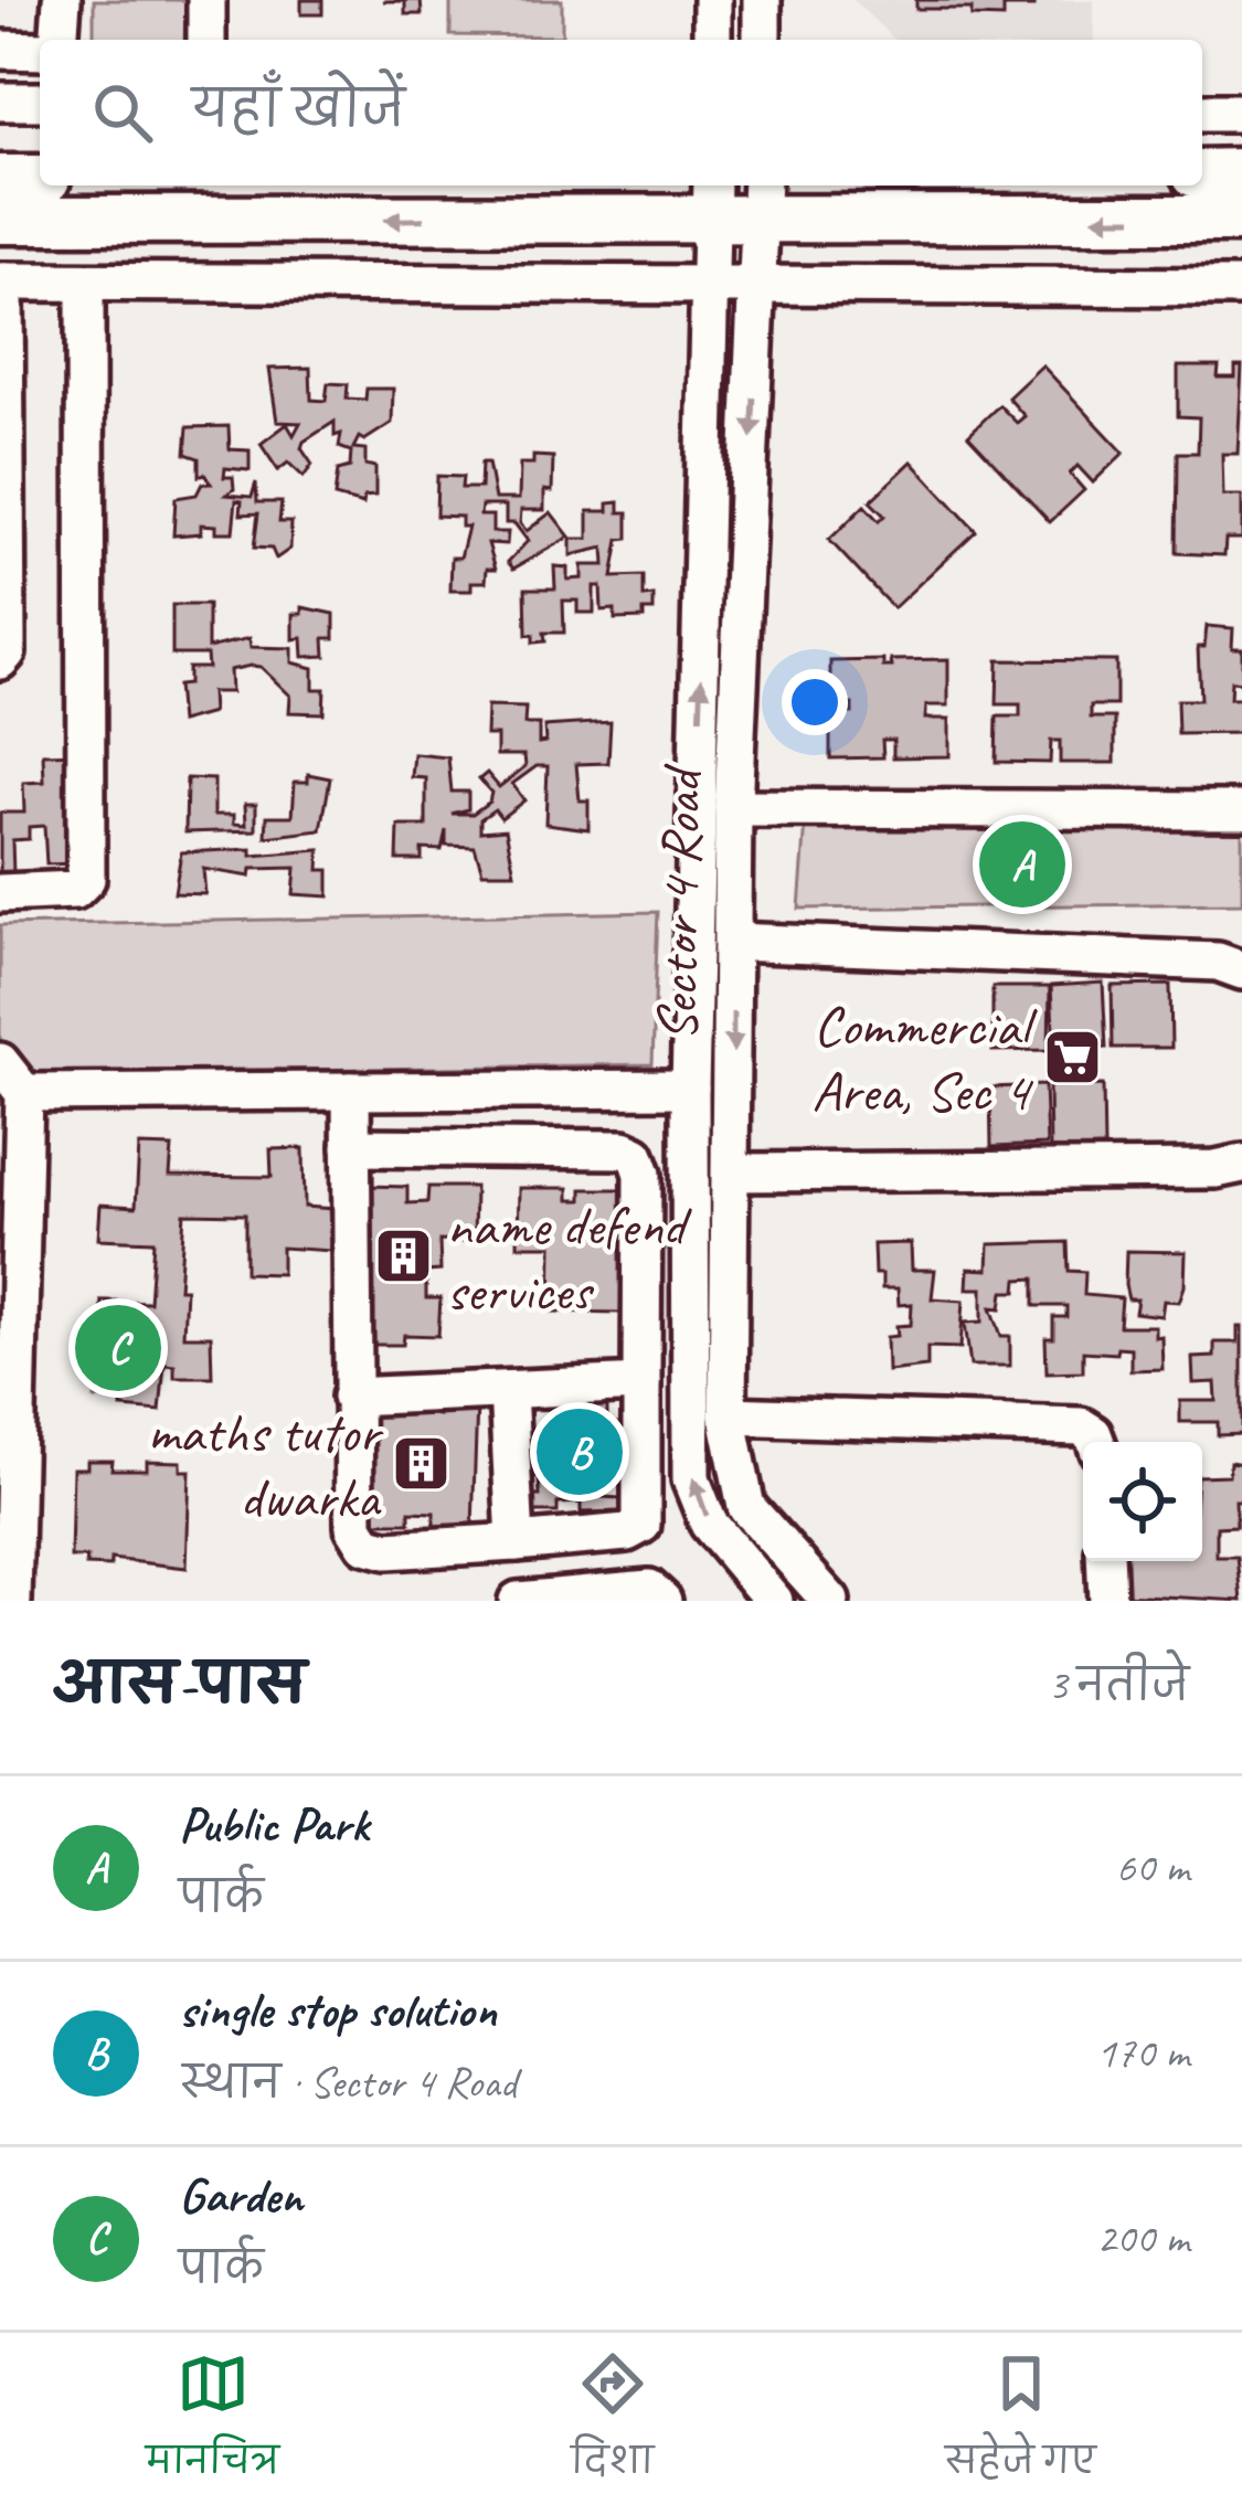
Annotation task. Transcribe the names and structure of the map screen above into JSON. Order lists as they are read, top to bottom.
{
  "streets": {
    "street": ["Sector 4 Road"]
  },
  "places": {
    "supermarket": ["Commercial Area, Sec 4"],
    "building": ["name defend services", "maths tutor dwarka"]
  },
  "page": {
    "search": "यहाँ खोजें",
    "pins": ["A", "C", "B"],
    "heading": ["आस-पास", "3 नतीजे"],
    "list": [
      {
        "mark": "A",
        "name": "Public Park",
        "note": "पार्क",
        "value": "60 m"
      },
      {
        "mark": "B",
        "name": "single stop solution",
        "note": "स्थान · Sector 4 Road",
        "value": "170 m"
      },
      {
        "mark": "C",
        "name": "Garden",
        "note": "पार्क",
        "value": "200 m"
      }
    ],
    "nav": ["मानचित्र", "दिशा", "सहेजे गए"]
  }
}
